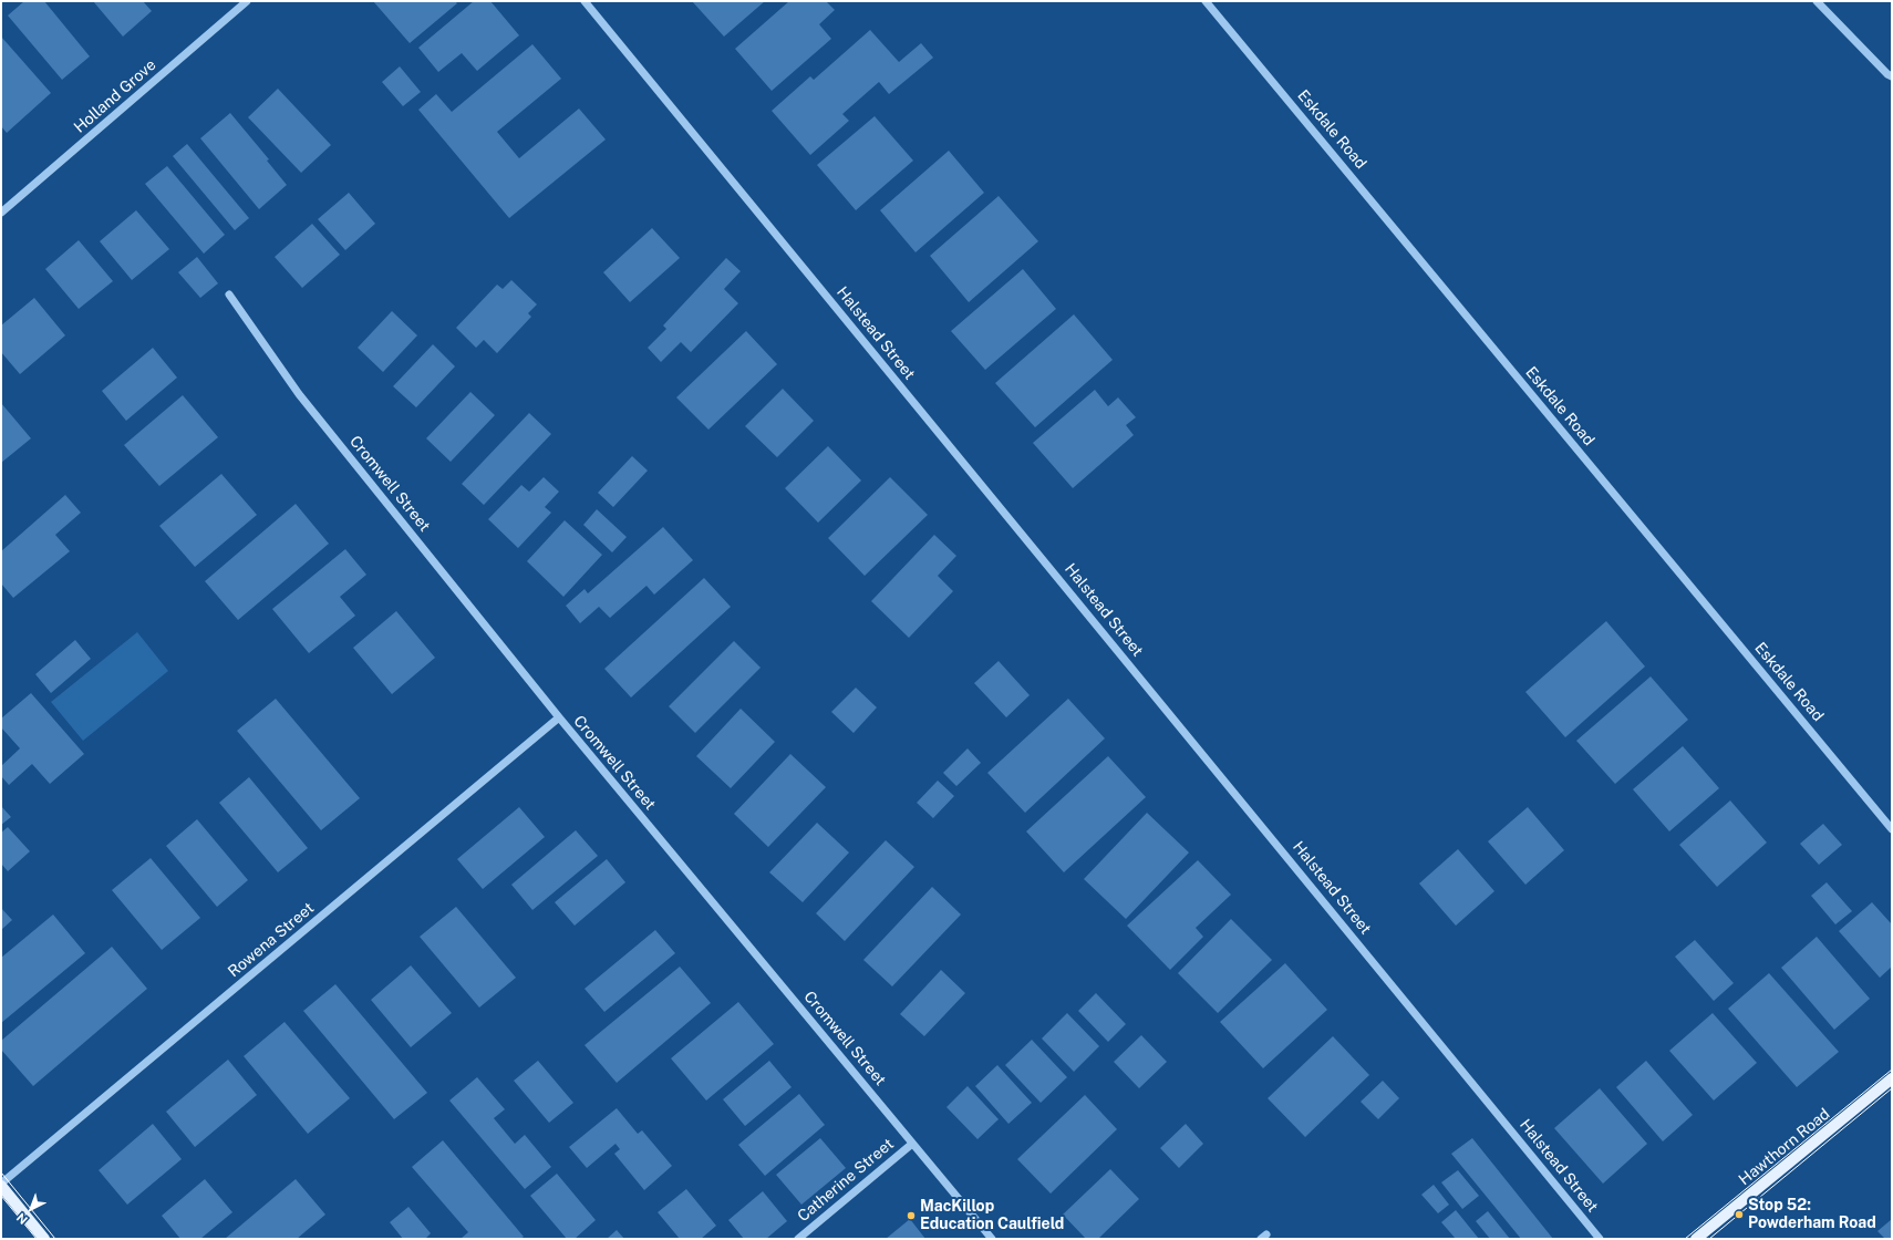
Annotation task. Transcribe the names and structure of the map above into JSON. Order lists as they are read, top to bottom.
{
  "streets": {
    "main road": ["Hawthorn Road"],
    "street": [
      "Holland Grove",
      "Eskdale Road",
      "Halstead Street",
      "Cromwell Street",
      "Rowena Street",
      "Catherine Street"
    ]
  },
  "crossings": [
    ["Cromwell Street", "Rowena Street"],
    ["Cromwell Street", "Catherine Street"]
  ],
  "places": ["Stop 52: Powderham Road", "MacKillop Education Caulfield"],
  "north": "bottom left"
}
